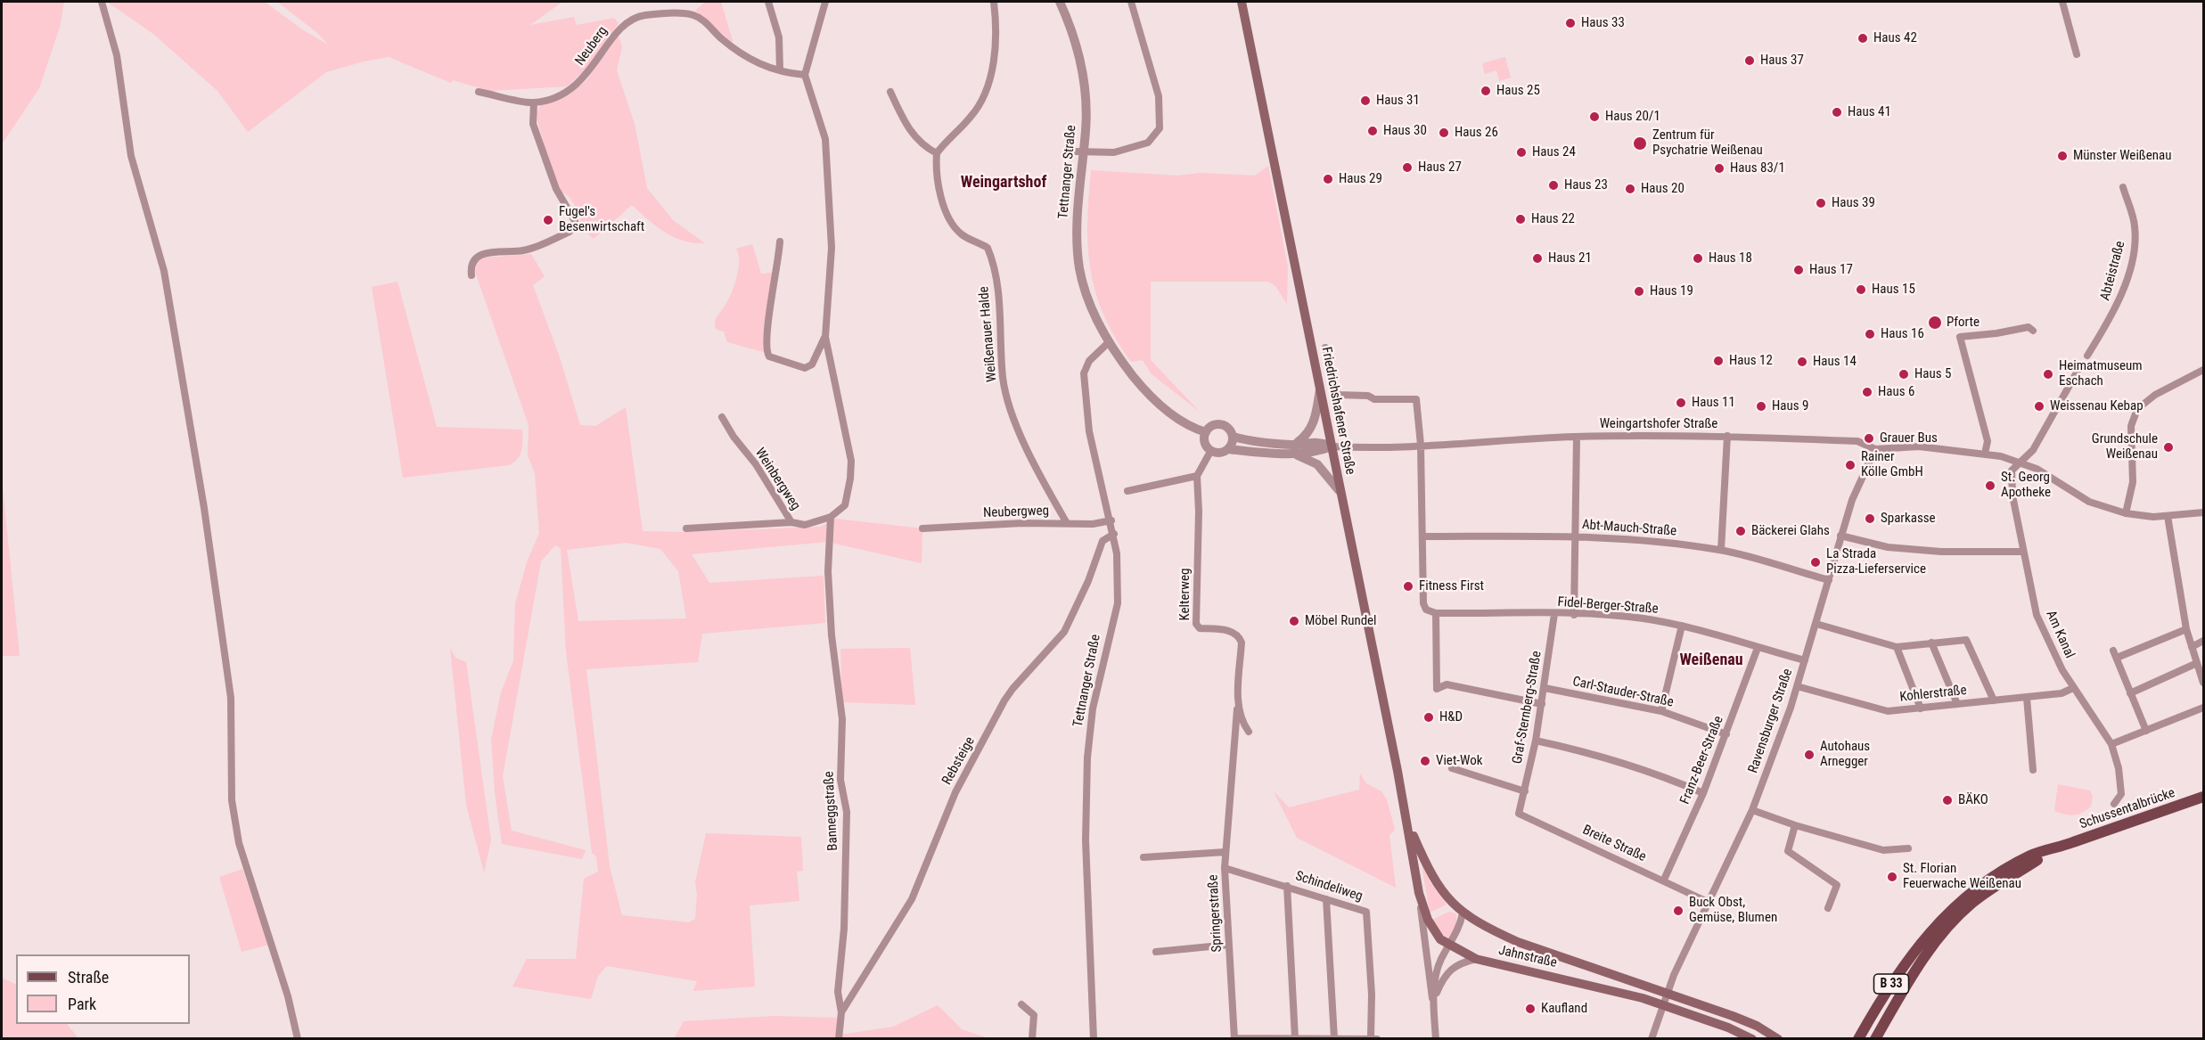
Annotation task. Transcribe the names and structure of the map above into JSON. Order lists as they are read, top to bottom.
{
  "streets": {
    "main road": [
      "Friedrichshafener Straße",
      "Schussentalbrücke",
      "Jahnstraße",
      "B 33"
    ],
    "street": [
      "Neuberg",
      "Tettnanger Straße",
      "Abteistraße",
      "Weißenauer Halde",
      "Weingartshofer Straße",
      "Weinbergweg",
      "Neubergweg",
      "Abt-Mauch-Straße",
      "Kelterweg",
      "Fidel-Berger-Straße",
      "Am Kanal",
      "Carl-Stauder-Straße",
      "Kohlerstraße",
      "Graf-Sternberg-Straße",
      "Ravensburger Straße",
      "Franz-Beer-Straße",
      "Rebsteige",
      "Banneggstraße",
      "Breite Straße",
      "Schindeliweg",
      "Springerstraße"
    ]
  },
  "crossings": [
    ["Tettnanger Straße", "Neubergweg"],
    ["Tettnanger Straße", "Rebsteige"],
    ["Weißenauer Halde", "Neubergweg"],
    ["Friedrichshafener Straße", "Weingartshofer Straße"],
    ["Friedrichshafener Straße", "Jahnstraße"],
    ["Weingartshofer Straße", "Am Kanal"],
    ["Weingartshofer Straße", "Ravensburger Straße"],
    ["Weinbergweg", "Banneggstraße"],
    ["Abt-Mauch-Straße", "Ravensburger Straße"],
    ["Kelterweg", "Springerstraße"],
    ["Fidel-Berger-Straße", "Graf-Sternberg-Straße"],
    ["Fidel-Berger-Straße", "Ravensburger Straße"],
    ["Fidel-Berger-Straße", "Franz-Beer-Straße"],
    ["Am Kanal", "Kohlerstraße"],
    ["Carl-Stauder-Straße", "Graf-Sternberg-Straße"],
    ["Carl-Stauder-Straße", "Franz-Beer-Straße"],
    ["Kohlerstraße", "Ravensburger Straße"],
    ["Graf-Sternberg-Straße", "Breite Straße"],
    ["Ravensburger Straße", "Breite Straße"],
    ["Ravensburger Straße", "Jahnstraße"],
    ["Franz-Beer-Straße", "Breite Straße"],
    ["Rebsteige", "Banneggstraße"],
    ["Schussentalbrücke", "B 33"],
    ["Schindeliweg", "Springerstraße"]
  ],
  "districts": ["Weingartshof", "Weißenau"],
  "places": [
    "Haus 33",
    "Haus 42",
    "Haus 37",
    "Haus 25",
    "Haus 31",
    "Haus 41",
    "Haus 20/1",
    "Haus 30",
    "Haus 26",
    "Zentrum für Psychatrie Weißenau",
    "Haus 24",
    "Münster Weißenau",
    "Haus 27",
    "Haus 83/1",
    "Haus 29",
    "Haus 23",
    "Haus 20",
    "Haus 39",
    "Haus 22",
    "Fugel's Besenwirtschaft",
    "Haus 21",
    "Haus 18",
    "Haus 17",
    "Haus 15",
    "Haus 19",
    "Pforte",
    "Haus 16",
    "Haus 12",
    "Haus 14",
    "Haus 5",
    "Heimatmuseum Eschach",
    "Haus 6",
    "Haus 11",
    "Haus 9",
    "Weissenau Kebap",
    "Grauer Bus",
    "Grundschule Weißenau",
    "Rainer Kölle GmbH",
    "St. Georg Apotheke",
    "Sparkasse",
    "Bäckerei Glahs",
    "La Strada Pizza-Lieferservice",
    "Fitness First",
    "Möbel Rundel",
    "H&D",
    "Autohaus Arnegger",
    "Viet-Wok",
    "BÄKO",
    "St. Florian Feuerwache Weißenau",
    "Buck Obst, Gemüse, Blumen",
    "Kaufland"
  ],
  "legend": ["Straße", "Park"]
}
